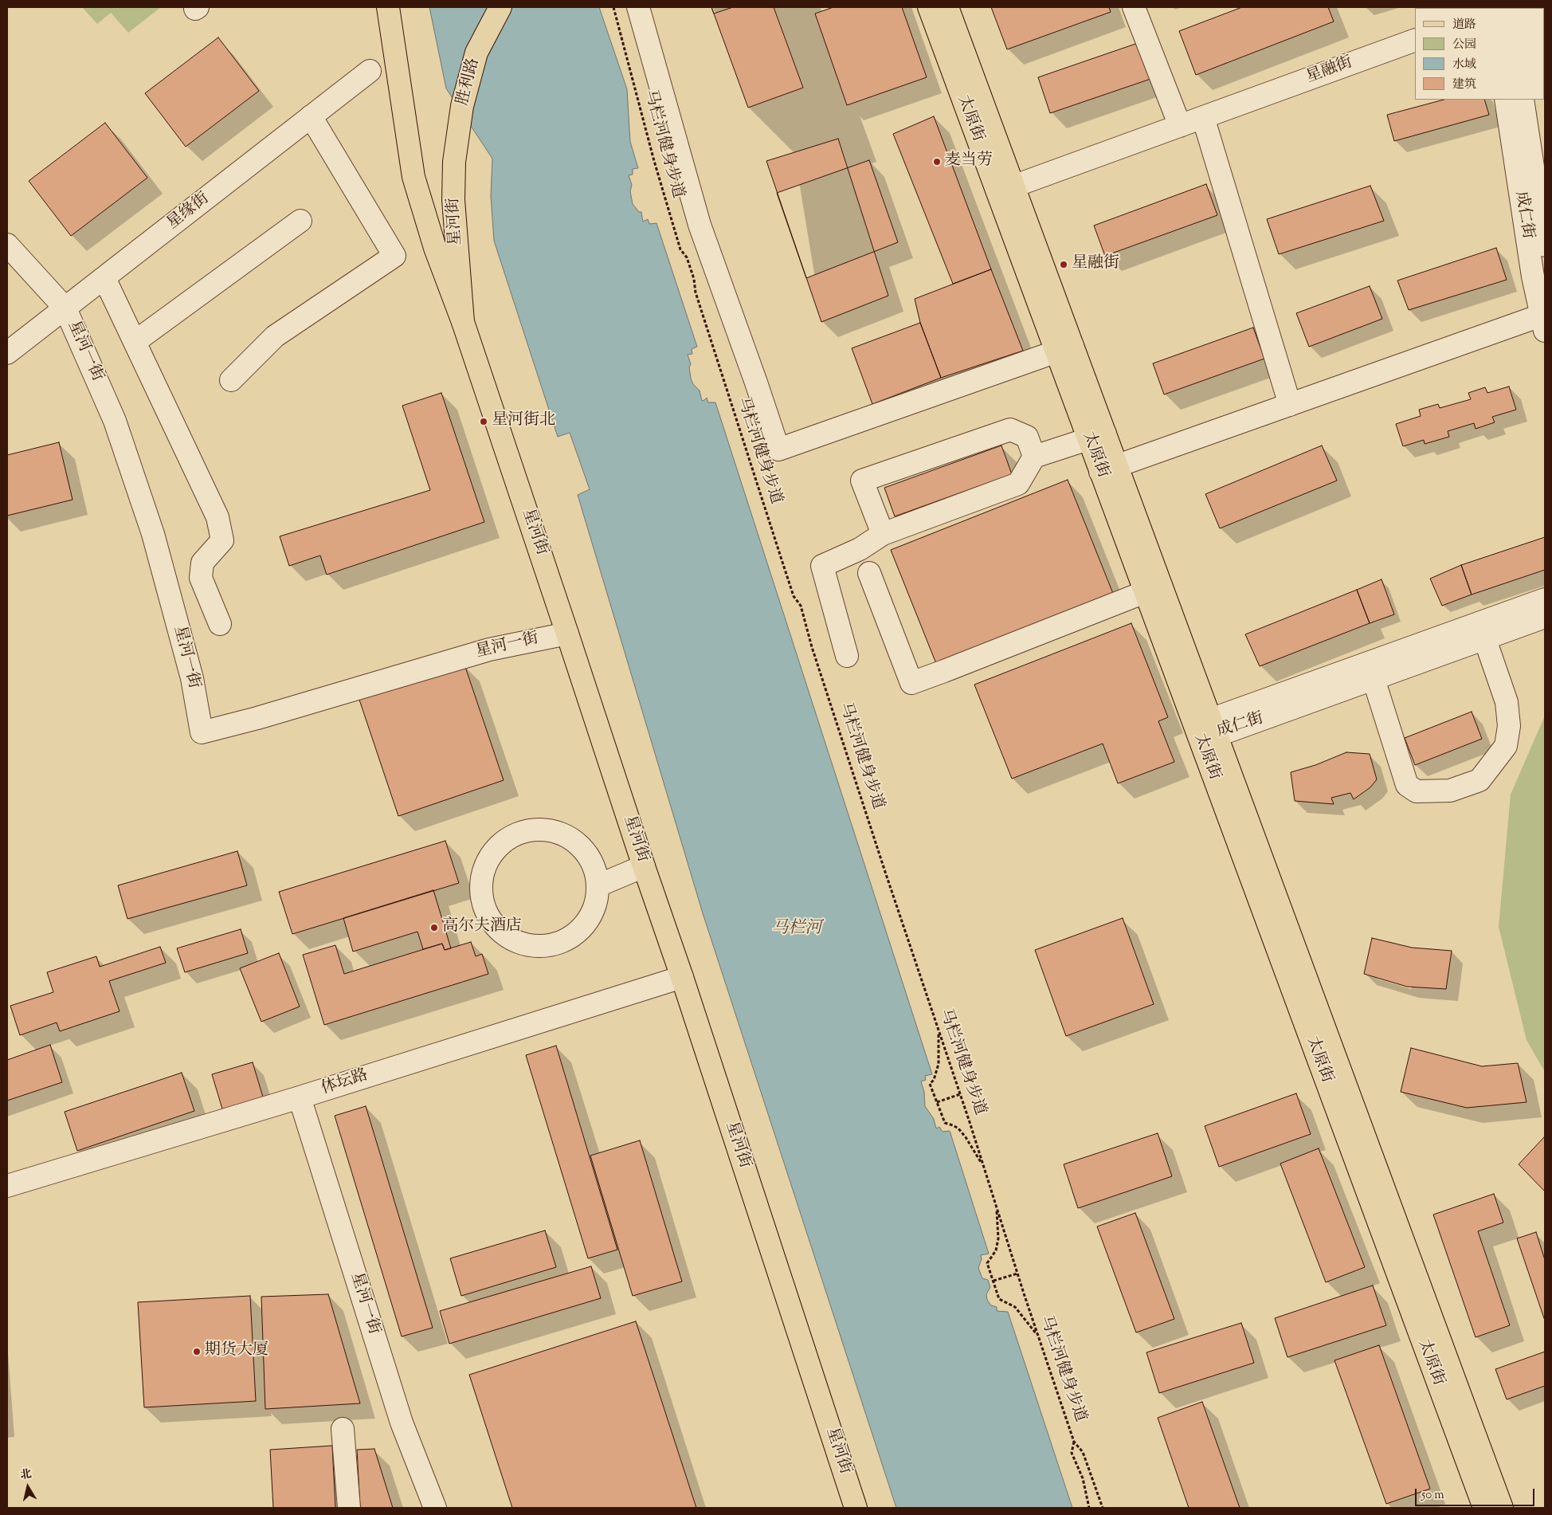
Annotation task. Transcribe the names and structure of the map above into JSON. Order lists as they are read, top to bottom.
{
  "streets": {
    "main road": ["胜利路", "太原街", "星河街"],
    "street": [
      "星融街",
      "星缘街",
      "成仁街",
      "星河一街",
      "体坛路"
    ],
    "path": ["马栏河健身步道"]
  },
  "crossings": [
    ["星融街", "太原街"],
    ["胜利路", "星河街"],
    ["太原街", "成仁街"],
    ["星缘街", "星河一街"],
    ["星河街", "星河一街"],
    ["星河街", "体坛路"],
    ["星河一街", "体坛路"]
  ],
  "water": ["马栏河"],
  "places": [
    "麦当劳",
    "星融街",
    "星河街北",
    "高尔夫酒店",
    "期货大厦"
  ],
  "legend": [
    "道路",
    "公园",
    "水域",
    "建筑"
  ],
  "scale_bar": "50 m",
  "north": "top"
}
